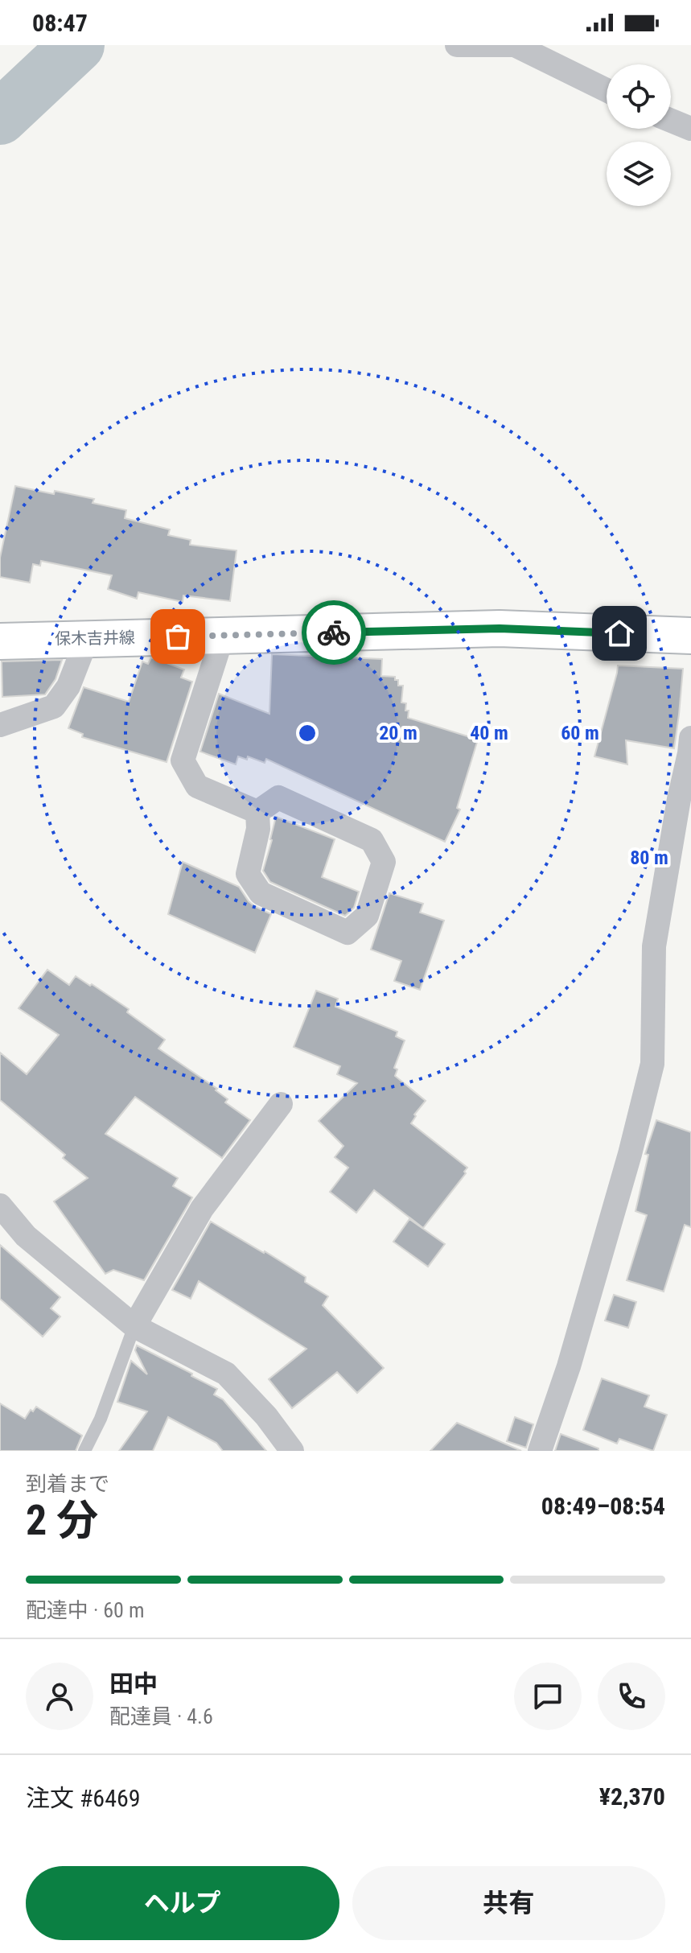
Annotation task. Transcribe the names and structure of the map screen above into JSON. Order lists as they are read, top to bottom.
{
  "streets": {
    "main road": ["保木吉井線"]
  },
  "page": {
    "status": "08:47",
    "heading": ["2 分", "到着まで", "08:49–08:54"],
    "panel": [
      "田中",
      "配達員 · 4.6",
      "注文 #6469",
      "¥2,370"
    ],
    "bar": "配達中 · 60 m",
    "buttons": ["ヘルプ", "共有"]
  },
  "rings": [
    "20 m",
    "40 m",
    "60 m",
    "80 m"
  ]
}
